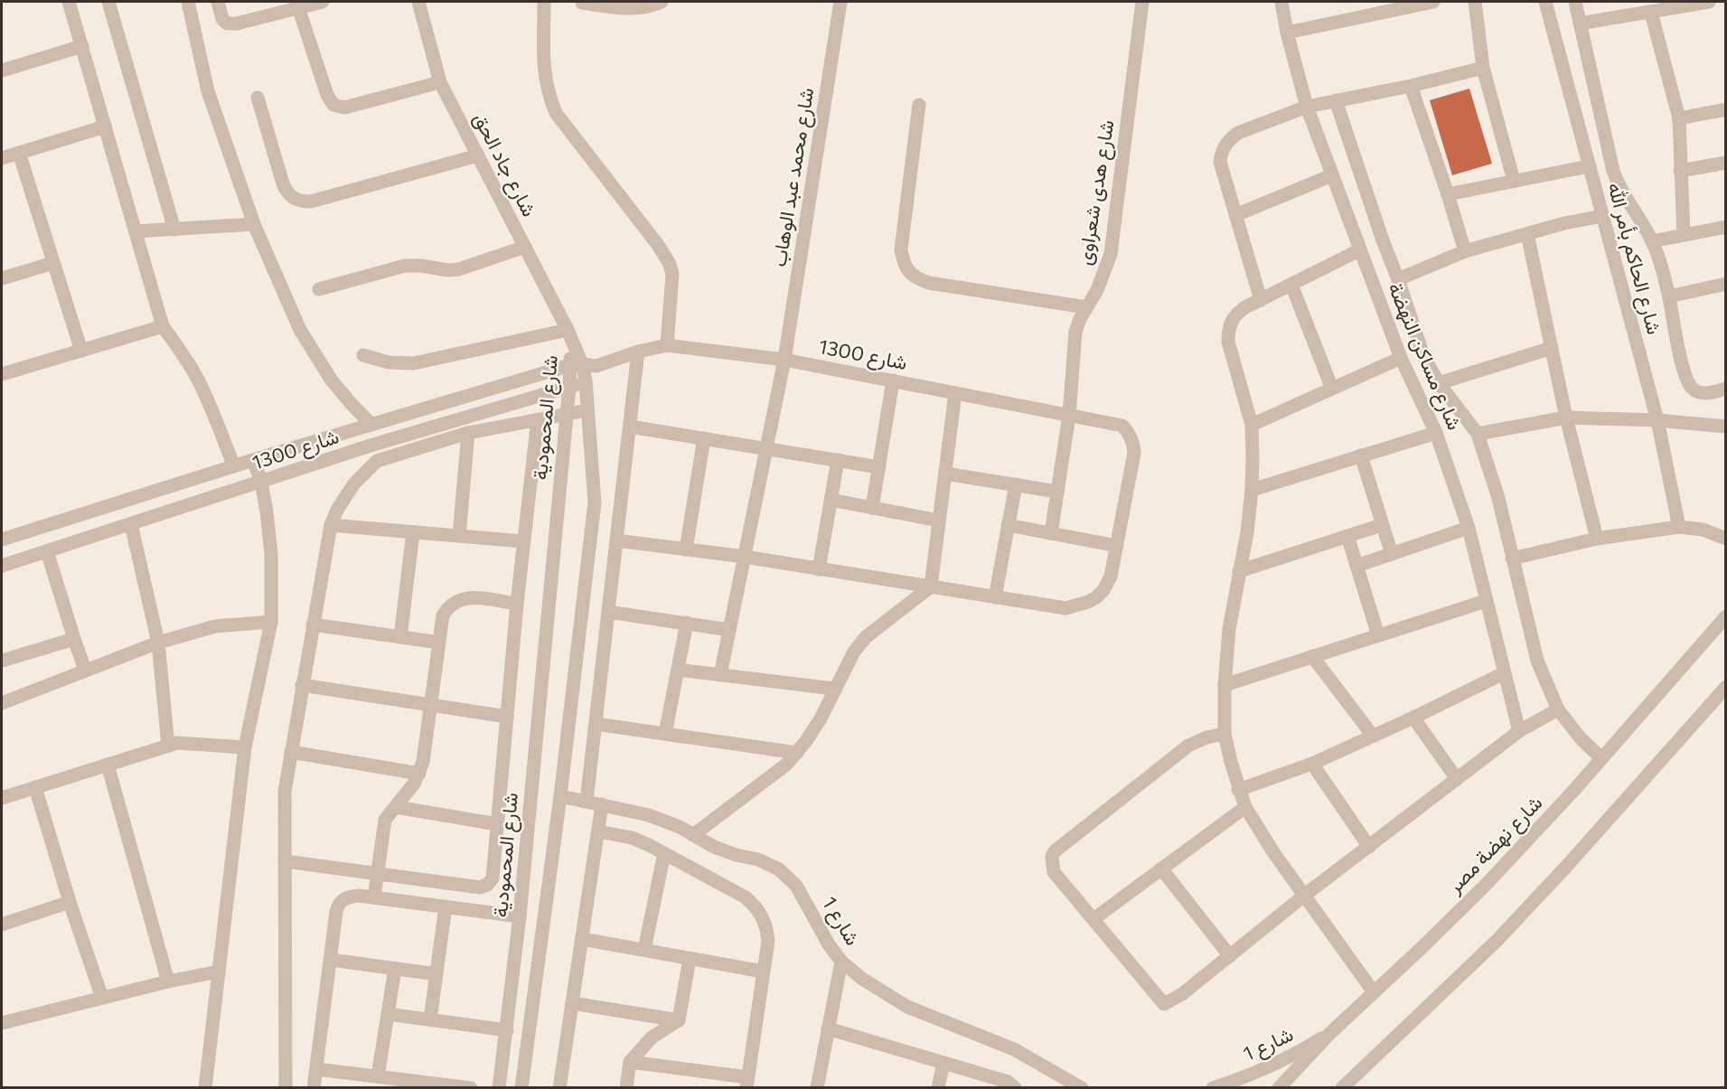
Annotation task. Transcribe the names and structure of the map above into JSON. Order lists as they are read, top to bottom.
{
  "streets": {
    "street": [
      "شارع جاد الحق",
      "شارع محمد عبد الوهاب",
      "شارع هدى شعراوى",
      "شارع الحاكم بأمر الله",
      "شارع 1300",
      "شارع مساكن النهضة",
      "شارع المحمودية",
      "شارع نهضة مصر",
      "شارع 1"
    ]
  },
  "crossings": [
    ["شارع جاد الحق", "شارع المحمودية"],
    ["شارع محمد عبد الوهاب", "شارع 1300"],
    ["شارع هدى شعراوى", "شارع 1300"],
    ["شارع 1300", "شارع المحمودية"],
    ["شارع مساكن النهضة", "شارع نهضة مصر"],
    ["شارع المحمودية", "شارع 1"],
    ["شارع نهضة مصر", "شارع 1"]
  ]
}
